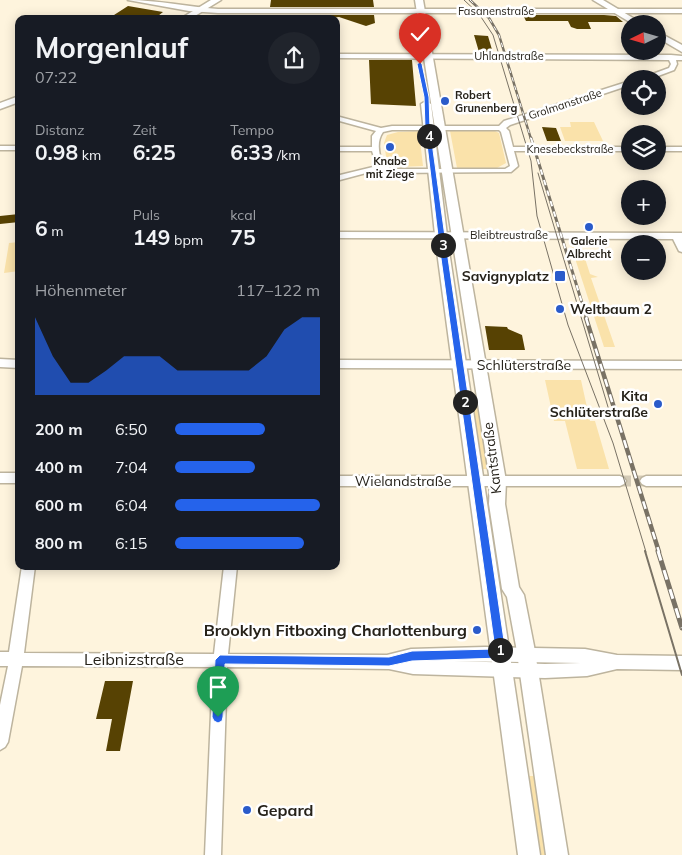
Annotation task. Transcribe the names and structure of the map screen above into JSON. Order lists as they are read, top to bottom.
{
  "streets": {
    "main road": ["Kantstraße"],
    "street": [
      "Fasanenstraße",
      "Uhlandstraße",
      "Grolmanstraße",
      "Knesebeckstraße",
      "Bleibtreustraße",
      "Schlüterstraße",
      "Wielandstraße",
      "Leibnizstraße"
    ]
  },
  "crossings": [
    ["Fasanenstraße", "Kantstraße"],
    ["Uhlandstraße", "Kantstraße"],
    ["Bleibtreustraße", "Kantstraße"],
    ["Schlüterstraße", "Kantstraße"],
    ["Kantstraße", "Wielandstraße"],
    ["Kantstraße", "Leibnizstraße"]
  ],
  "places": {
    "other": [
      "Robert Grunenberg",
      "Knabe mit Ziege",
      "Galerie Albrecht",
      "Weltbaum 2",
      "Kita Schlüterstraße",
      "Brooklyn Fitboxing Charlottenburg",
      "Gepard"
    ],
    "transit": ["Savignyplatz"]
  },
  "north": "left",
  "page": {
    "map_buttons": ["+", "−"],
    "heading": ["Morgenlauf", "07:22"],
    "stats": [
      ["Distanz", "0.98 km"],
      ["Zeit", "6:25"],
      ["Tempo", "6:33 /km"],
      ["6 m"],
      ["Puls", "149 bpm"],
      ["kcal", "75"]
    ],
    "pins": [
      "4",
      "3",
      "2",
      "1"
    ],
    "chart": ["Höhenmeter", "117–122 m"],
    "list": [
      {
        "name": "200 m",
        "note": "6:50"
      },
      {
        "name": "400 m",
        "note": "7:04"
      },
      {
        "name": "600 m",
        "note": "6:04"
      },
      {
        "name": "800 m",
        "note": "6:15"
      }
    ]
  }
}
